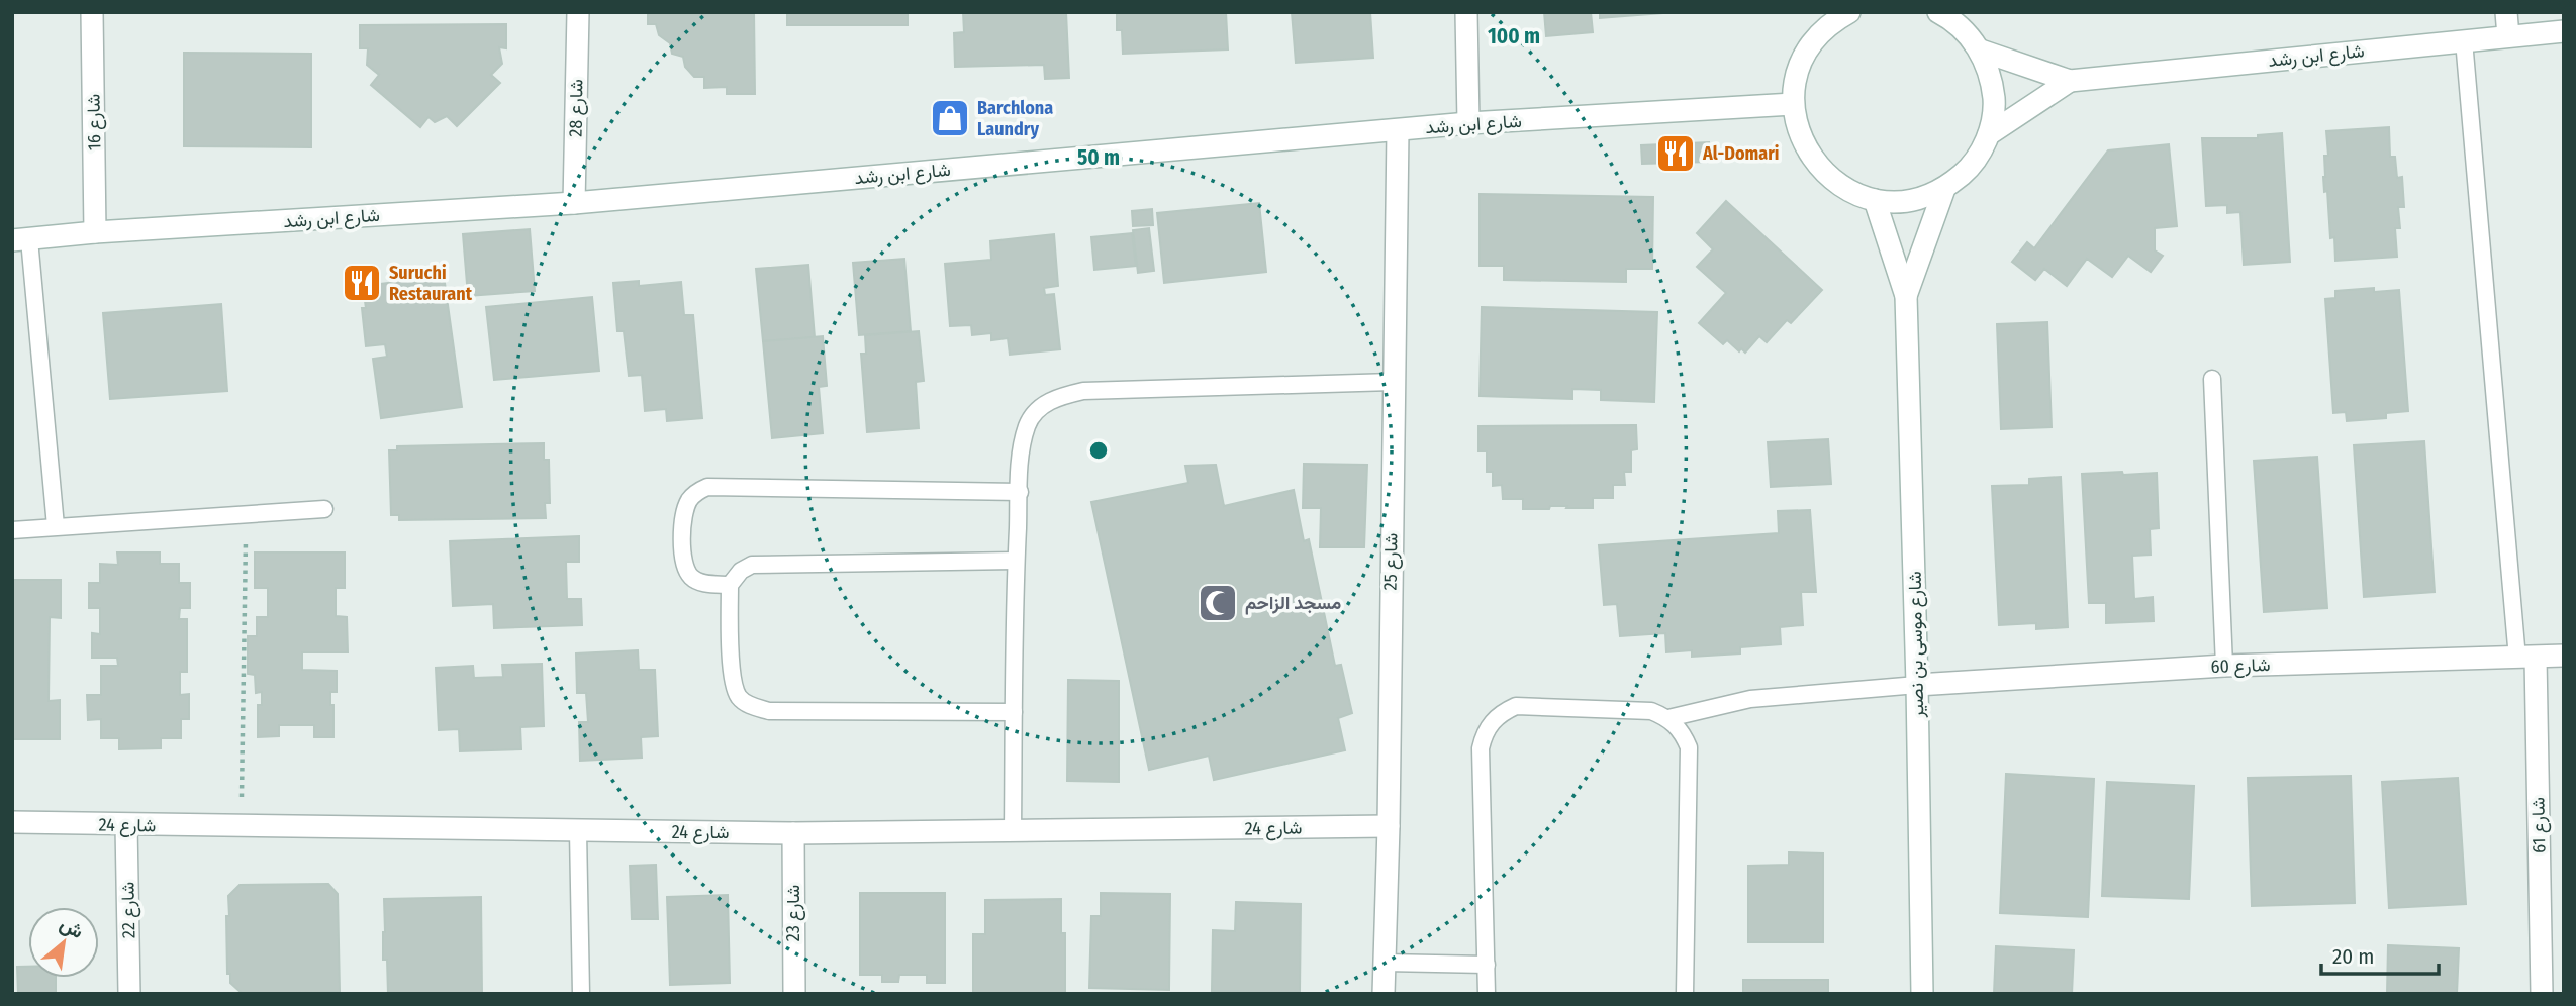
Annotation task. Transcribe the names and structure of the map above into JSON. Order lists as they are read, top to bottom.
{
  "streets": {
    "street": [
      "شارع ابن رشد",
      "شارع 28",
      "شارع 16",
      "شارع 25",
      "شارع موسى بن نصير",
      "شارع 60",
      "شارع 24",
      "شارع 61",
      "شارع 22",
      "شارع 23"
    ]
  },
  "crossings": [
    ["شارع ابن رشد", "شارع 28"],
    ["شارع ابن رشد", "شارع 16"],
    ["شارع ابن رشد", "شارع 25"],
    ["شارع 25", "شارع 24"],
    ["شارع موسى بن نصير", "شارع 60"],
    ["شارع 60", "شارع 61"],
    ["شارع 24", "شارع 22"],
    ["شارع 24", "شارع 23"]
  ],
  "places": {
    "shop": ["Barchlona Laundry"],
    "restaurant": ["Al-Domari", "Suruchi Restaurant"],
    "mosque": ["مسجد الزاحم"]
  },
  "scale_bar": "20 m",
  "north": "top right",
  "rings": ["100 m", "50 m"]
}
